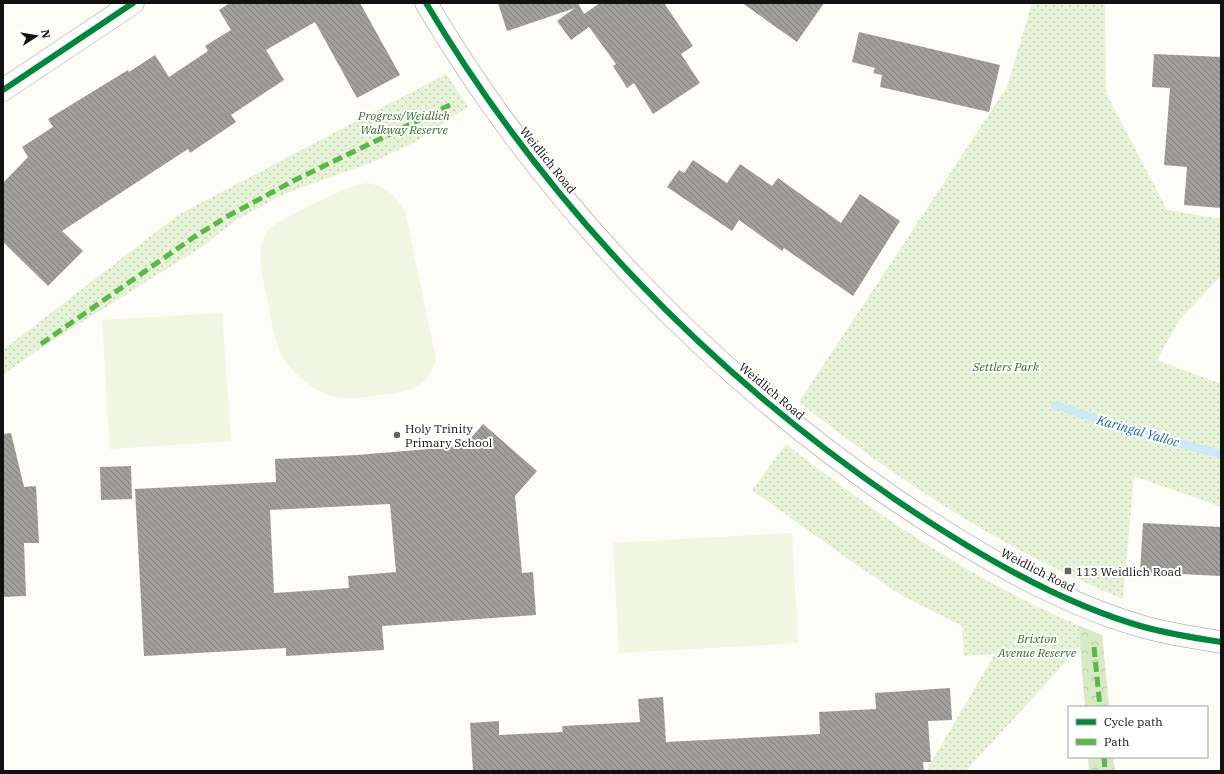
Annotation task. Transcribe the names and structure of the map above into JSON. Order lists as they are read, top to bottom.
{
  "streets": {
    "street": ["Weidlich Road"]
  },
  "water": ["Karingal Yalloc"],
  "parks": ["Progress/Weidlich Walkway Reserve", "Settlers Park", "Brixton Avenue Reserve"],
  "places": {
    "other": ["Holy Trinity Primary School"],
    "transit": ["113 Weidlich Road"]
  },
  "legend": ["Cycle path", "Path"],
  "north": "right"
}
